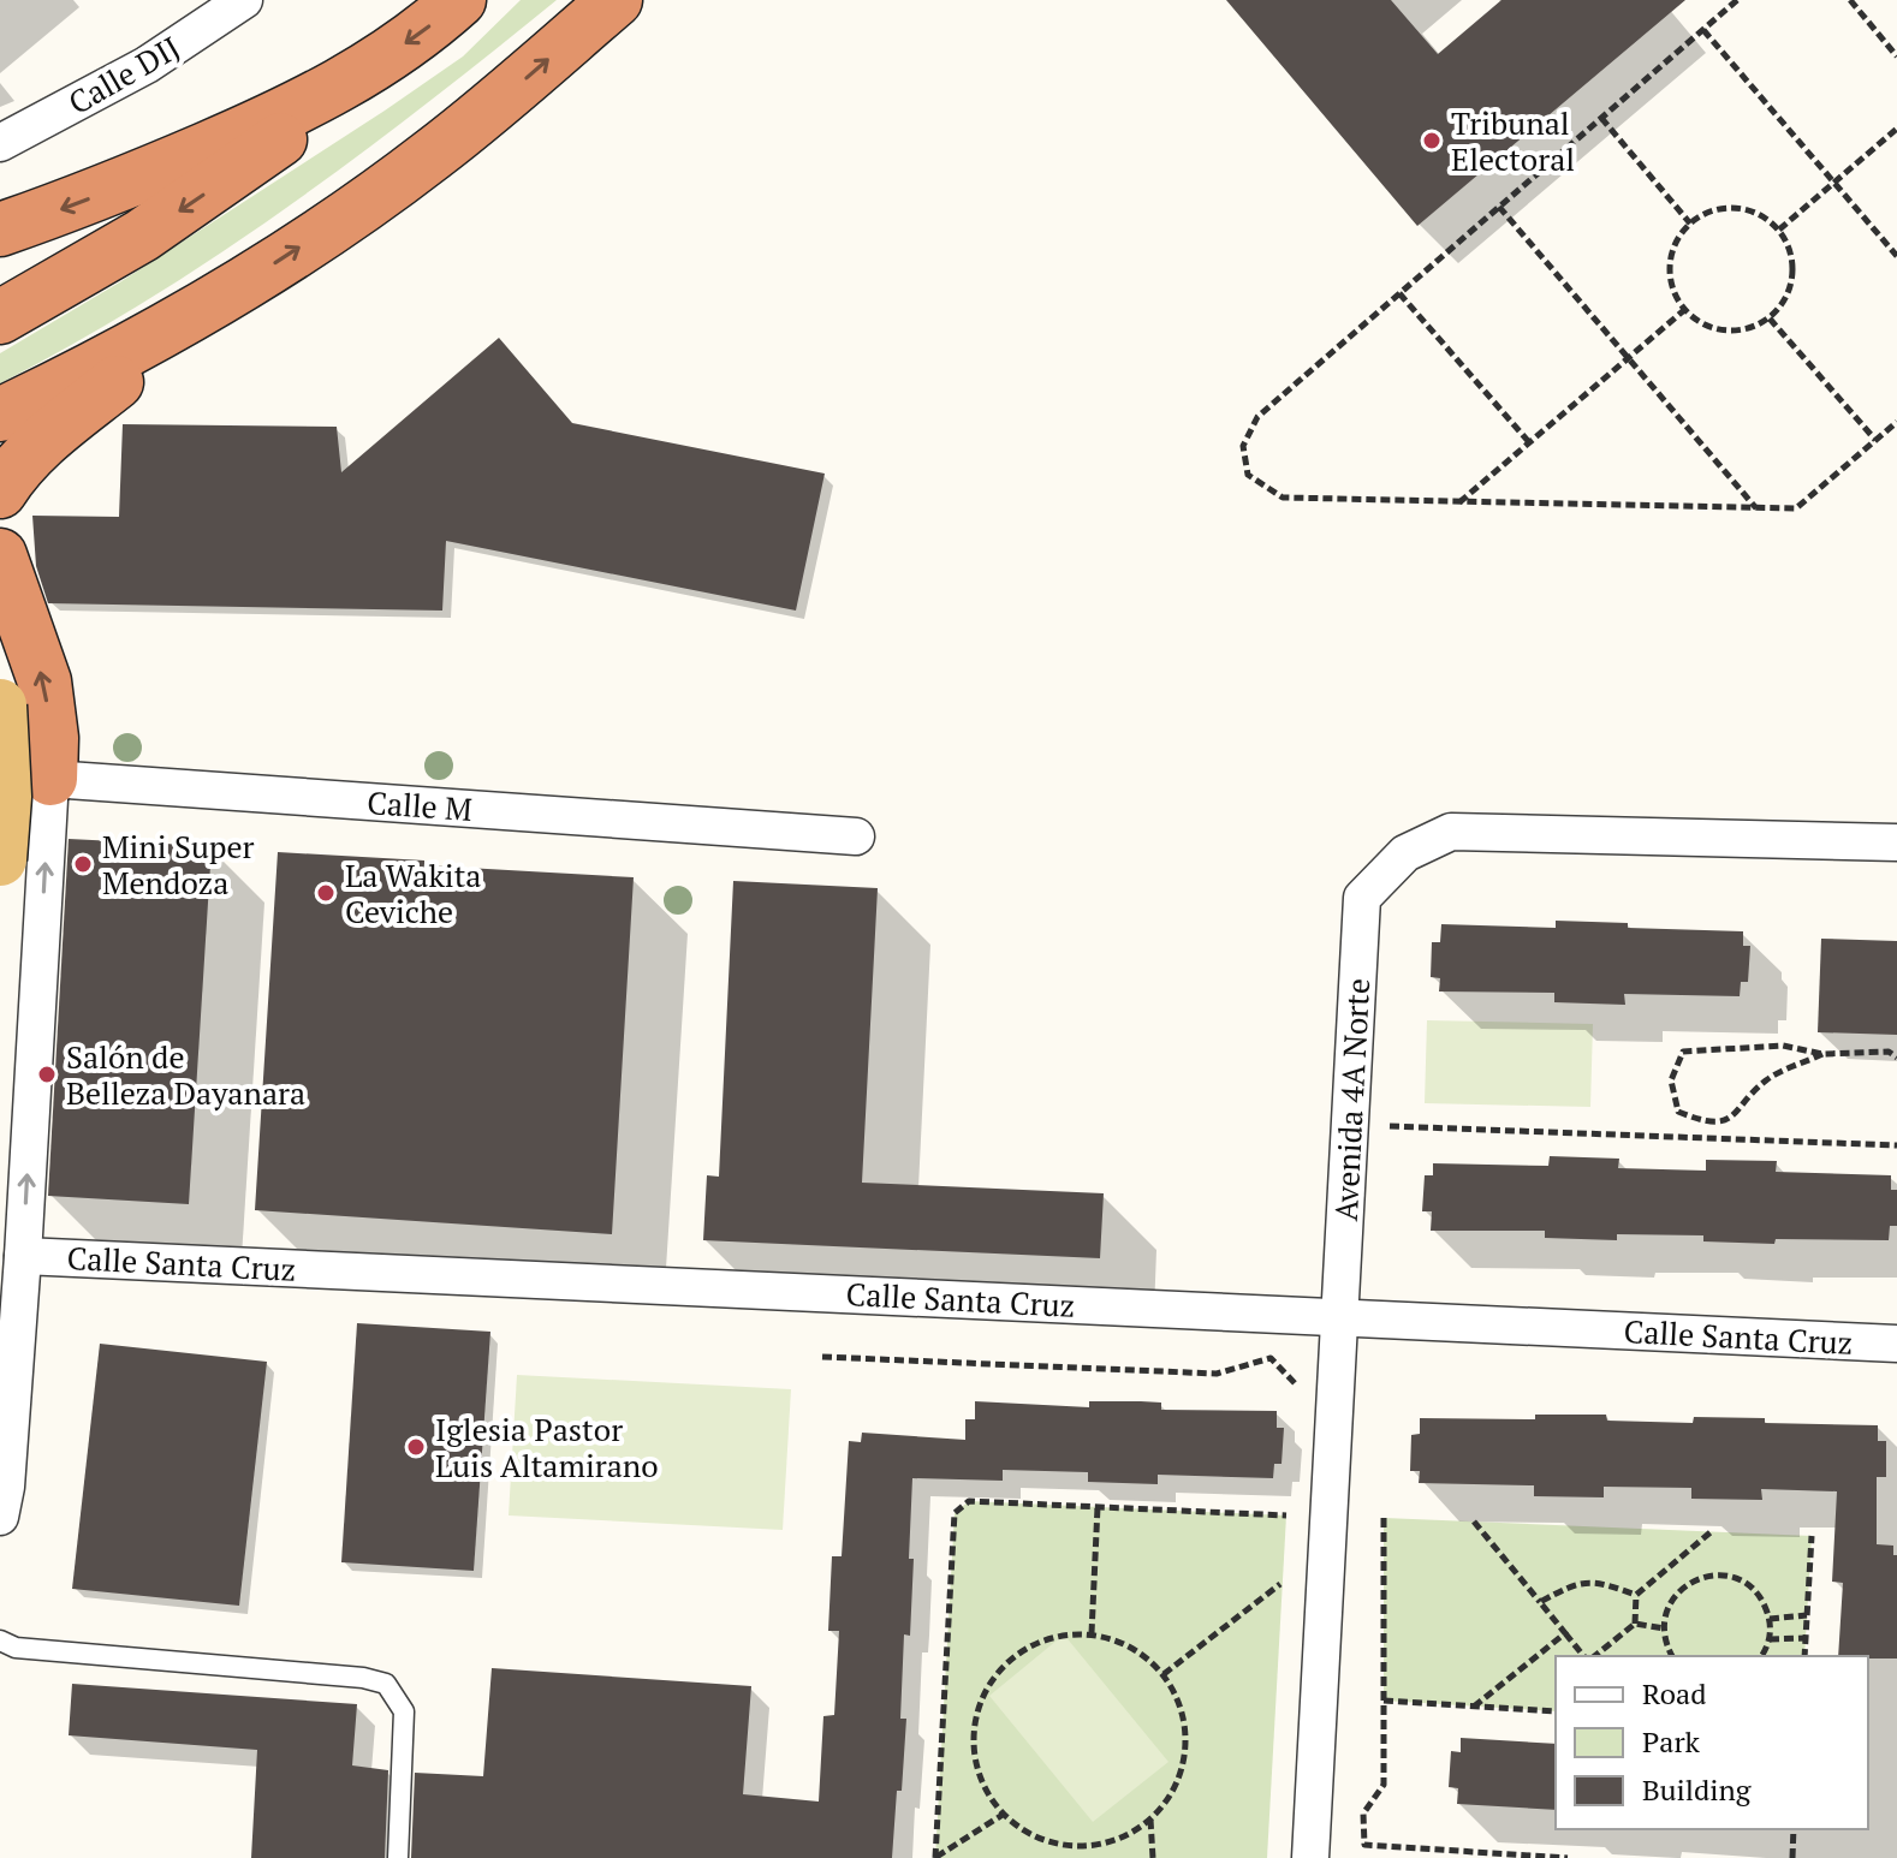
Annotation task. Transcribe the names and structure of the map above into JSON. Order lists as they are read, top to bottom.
{
  "streets": {
    "street": [
      "Calle DIJ",
      "Calle M",
      "Avenida 4A Norte",
      "Calle Santa Cruz"
    ]
  },
  "crossings": [
    ["Avenida 4A Norte", "Calle Santa Cruz"]
  ],
  "places": [
    "Tribunal Electoral",
    "Mini Super Mendoza",
    "La Wakita Ceviche",
    "Salón de Belleza Dayanara",
    "Iglesia Pastor Luis Altamirano"
  ],
  "legend": ["Road", "Park", "Building"]
}
